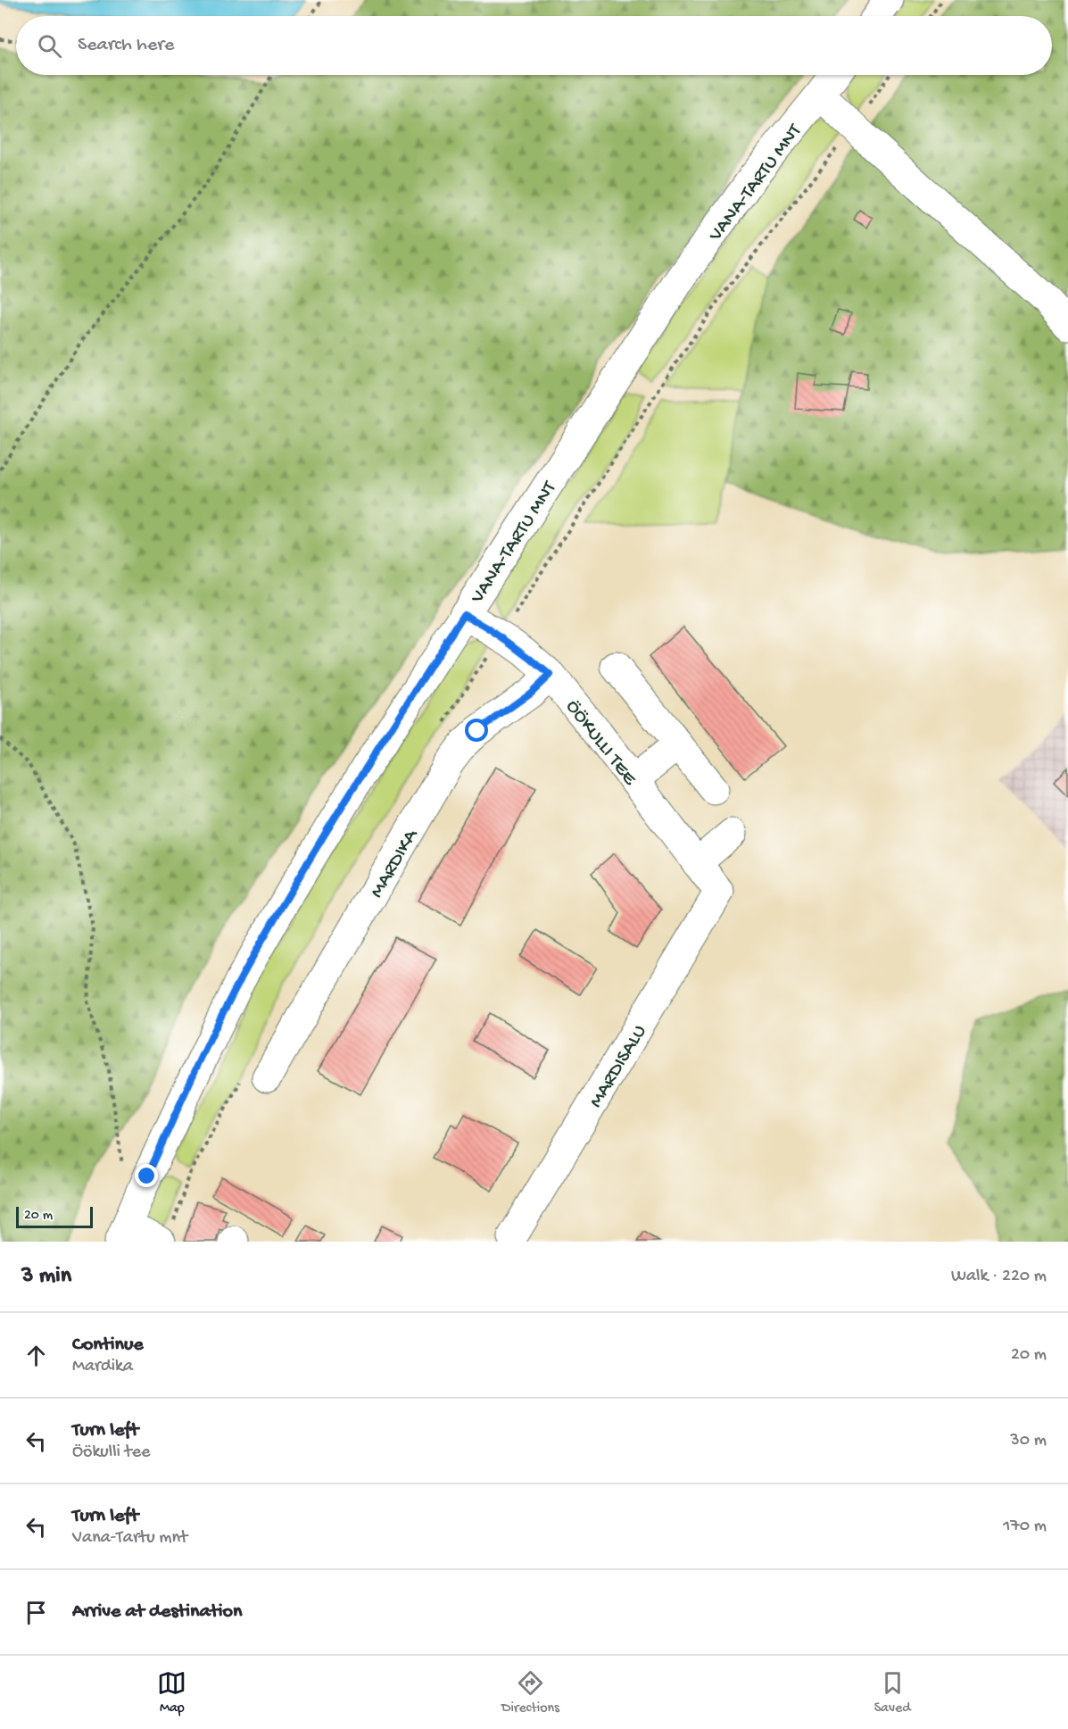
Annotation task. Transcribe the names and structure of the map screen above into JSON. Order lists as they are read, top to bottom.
{
  "streets": {
    "street": [
      "VANA-TARTU MNT",
      "ÖÖKULLI TEE",
      "MARDIKA",
      "MARDISALU"
    ]
  },
  "crossings": [
    ["VANA-TARTU MNT", "ÖÖKULLI TEE"],
    ["ÖÖKULLI TEE", "MARDIKA"],
    ["ÖÖKULLI TEE", "MARDISALU"]
  ],
  "scale_bar": "20 m",
  "page": {
    "search": "Search here",
    "scale": "20 m",
    "heading": ["3 min", "Walk · 220 m"],
    "list": [
      ["Continue", "Mardika", "20 m"],
      ["Turn left", "Öökulli tee", "30 m"],
      ["Turn left", "Vana-Tartu mnt", "170 m"],
      "Arrive at destination"
    ],
    "nav": ["Map", "Directions", "Saved"]
  }
}
